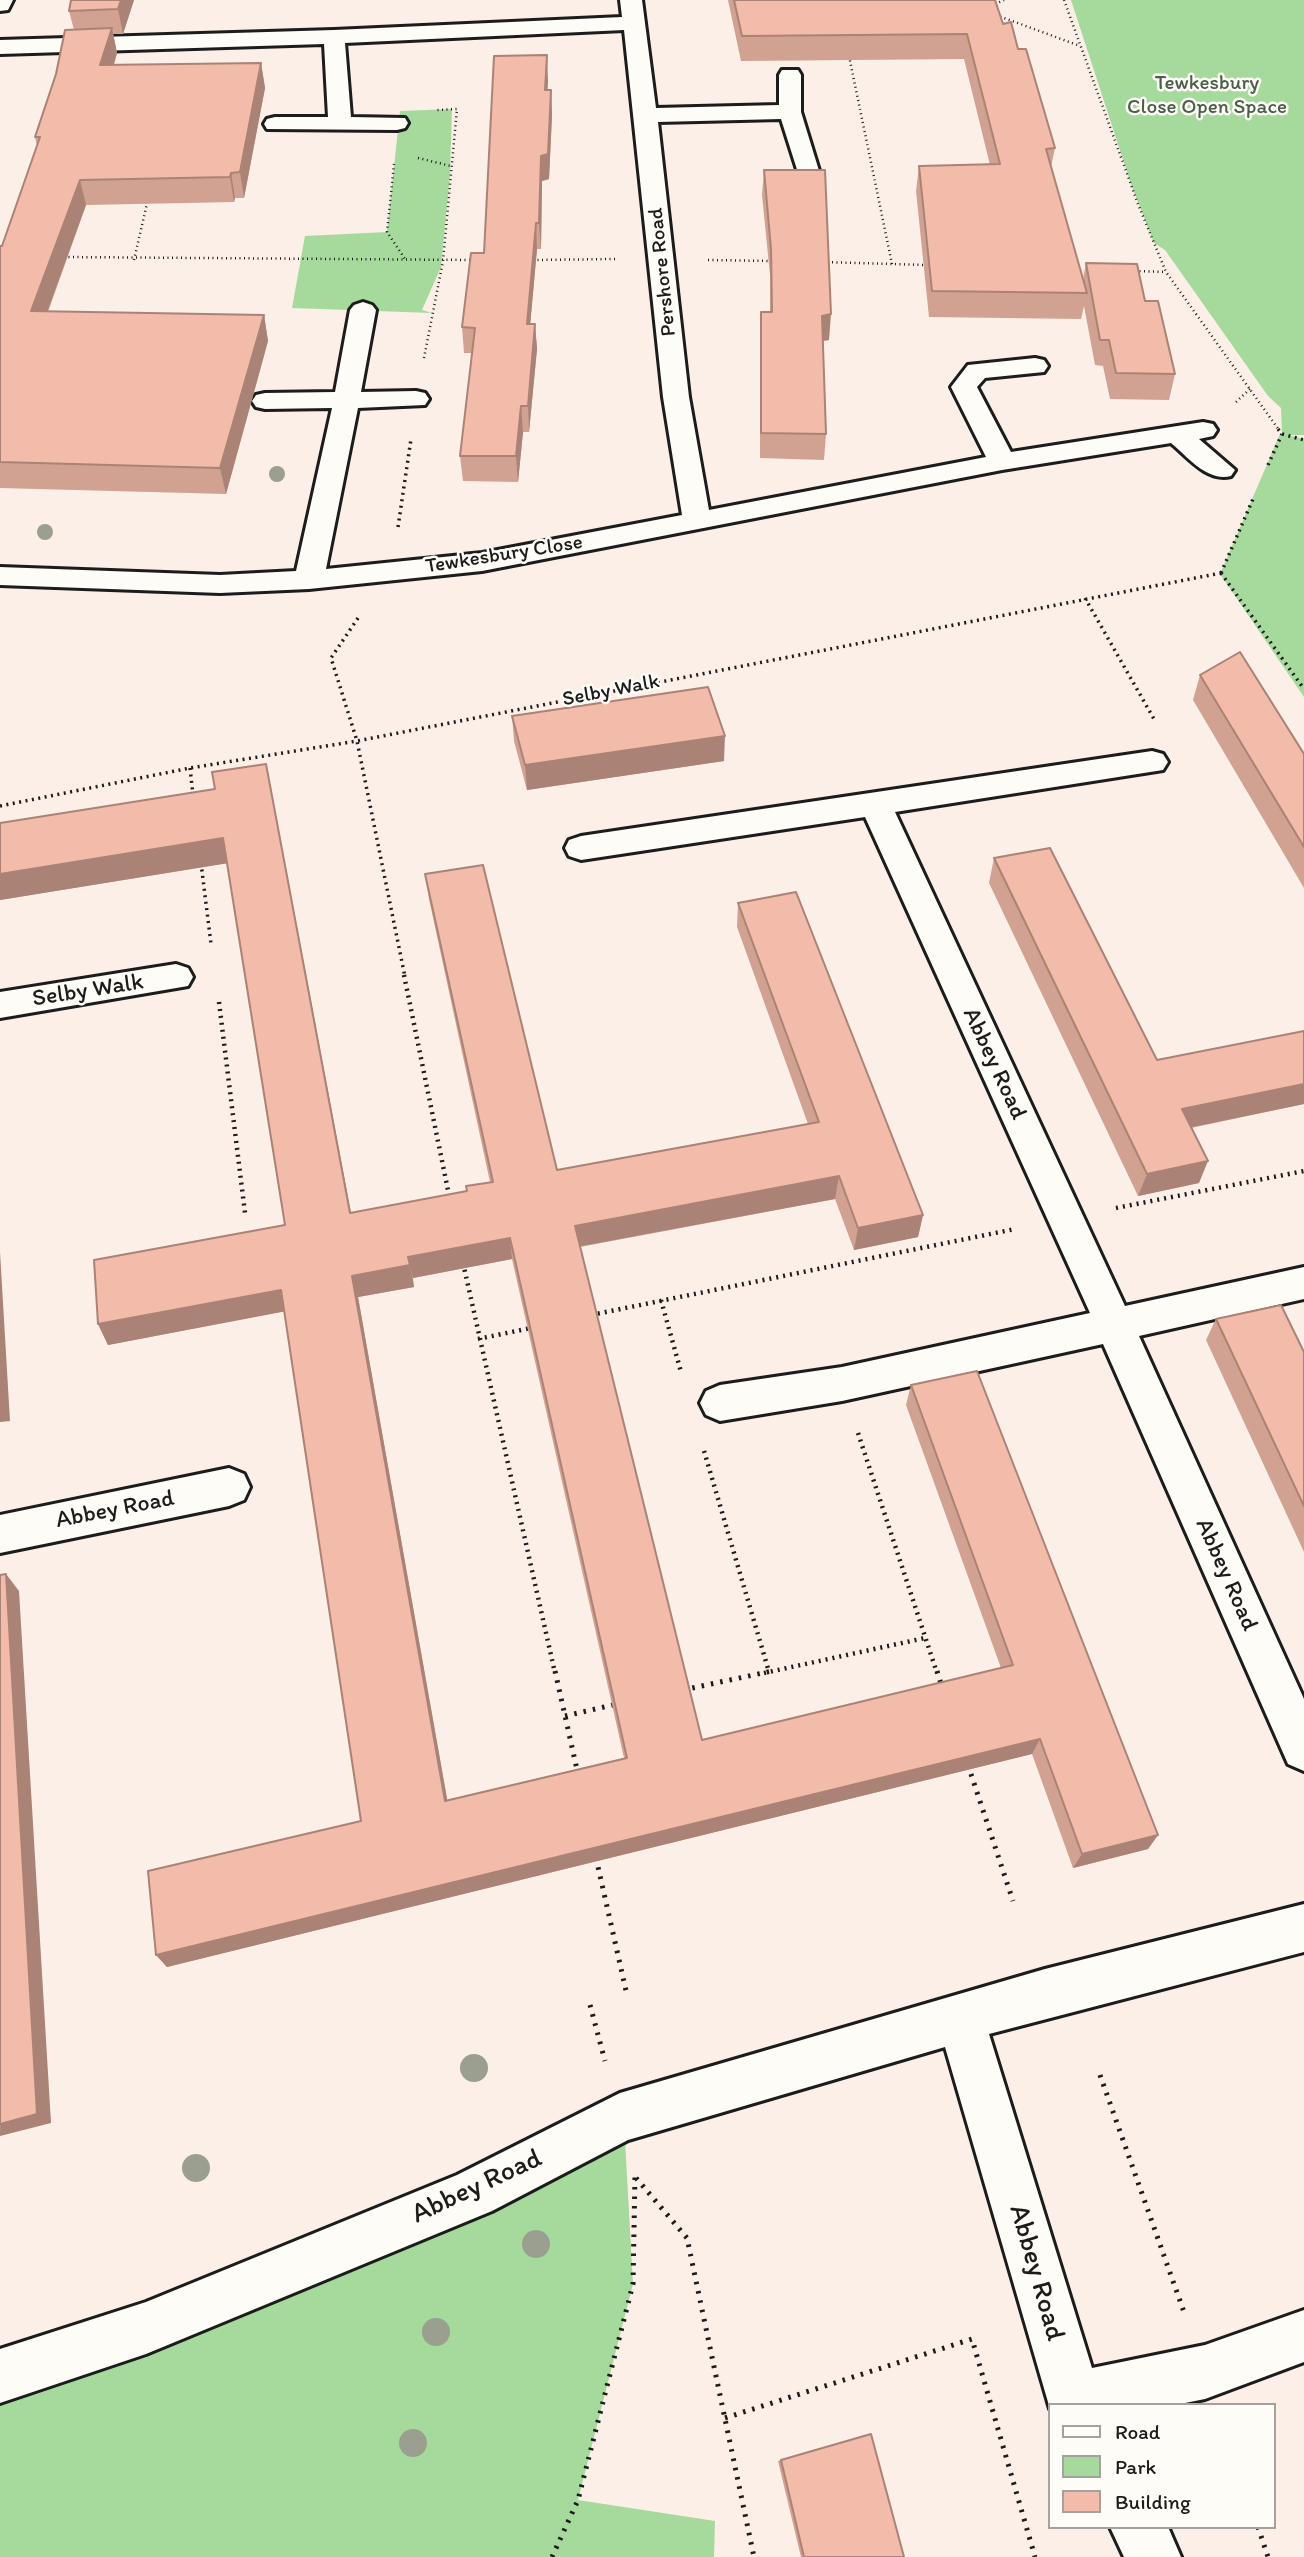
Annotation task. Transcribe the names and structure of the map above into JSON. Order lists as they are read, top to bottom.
{
  "streets": {
    "street": [
      "Pershore Road",
      "Tewkesbury Close",
      "Selby Walk",
      "Abbey Road"
    ]
  },
  "crossings": [
    ["Pershore Road", "Tewkesbury Close"]
  ],
  "parks": ["Tewkesbury Close Open Space"],
  "legend": ["Road", "Park", "Building"]
}
